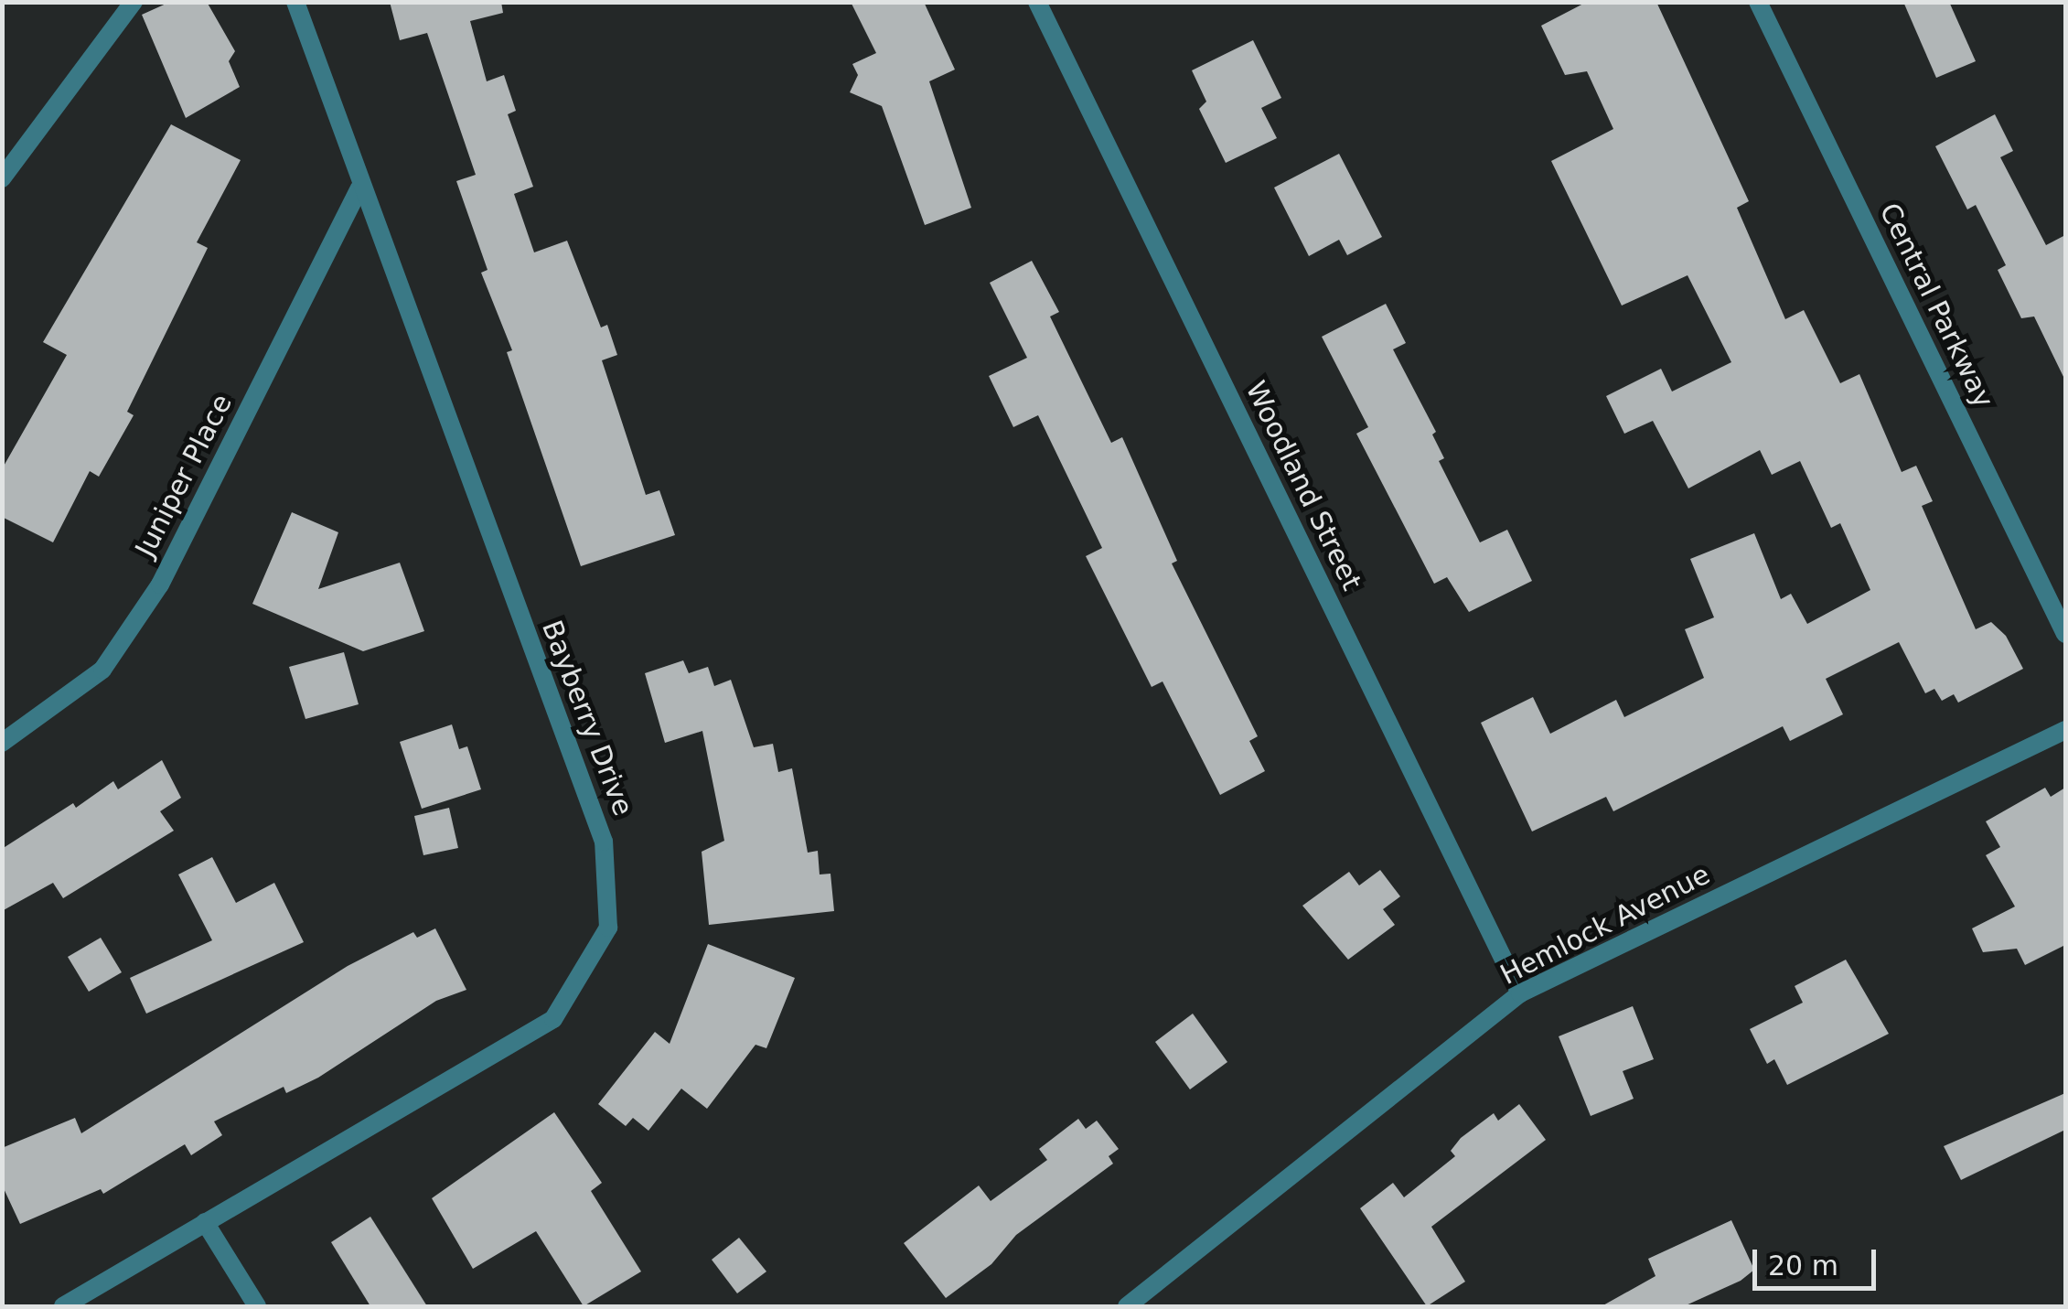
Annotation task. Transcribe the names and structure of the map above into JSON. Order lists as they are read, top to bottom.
{
  "streets": {
    "street": [
      "Central Parkway",
      "Juniper Place",
      "Woodland Street",
      "Bayberry Drive",
      "Hemlock Avenue"
    ]
  },
  "crossings": [
    ["Juniper Place", "Bayberry Drive"],
    ["Woodland Street", "Hemlock Avenue"]
  ],
  "scale_bar": "20 m"
}
